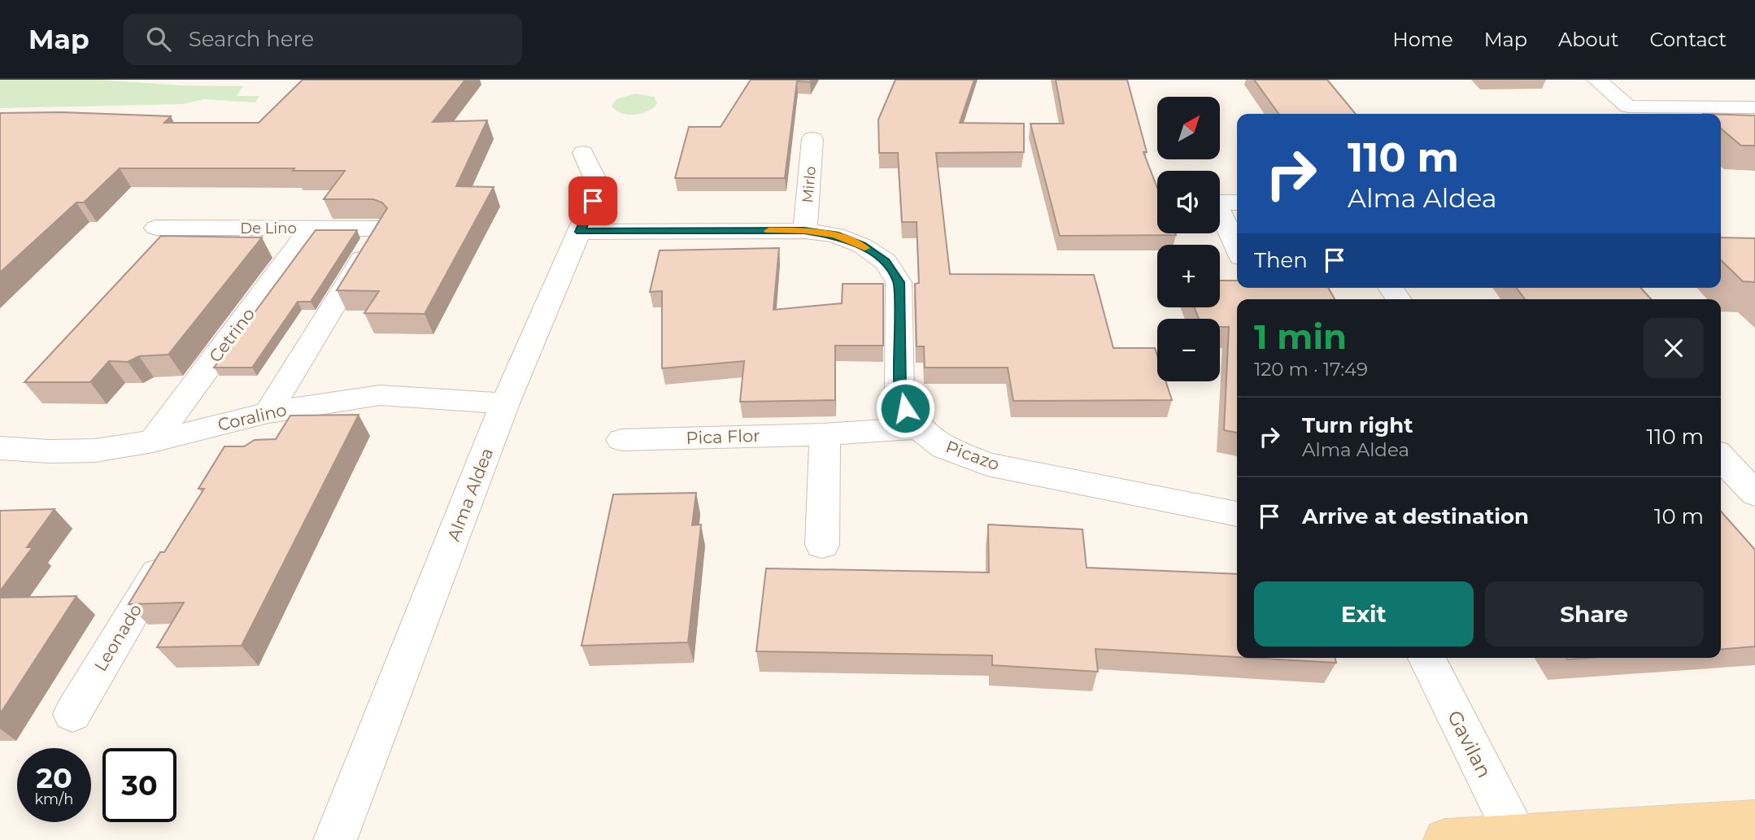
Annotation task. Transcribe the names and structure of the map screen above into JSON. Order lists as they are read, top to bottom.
{
  "streets": {
    "street": [
      "Mirlo",
      "De Lino",
      "Cetrino",
      "Coralino",
      "Pica Flor",
      "Picazo",
      "Alma Aldea",
      "Leonado",
      "Gavilan"
    ]
  },
  "crossings": [
    ["Mirlo", "Picazo"],
    ["De Lino", "Cetrino"],
    ["De Lino", "Coralino"],
    ["Cetrino", "Coralino"],
    ["Coralino", "Alma Aldea"],
    ["Pica Flor", "Picazo"],
    ["Picazo", "Alma Aldea"]
  ],
  "north": "top right",
  "page": {
    "header": "Map",
    "search": "Search here",
    "nav": [
      "Home",
      "Map",
      "About",
      "Contact"
    ],
    "map_buttons": ["+", "−"],
    "turn": ["110 m", "Alma Aldea"],
    "then": "Then",
    "heading": ["1 min", "120 m · 17:49"],
    "list": [
      {
        "name": "Turn right",
        "note": "Alma Aldea",
        "value": "110 m"
      },
      {
        "name": "Arrive at destination",
        "value": "10 m"
      }
    ],
    "buttons": ["Exit", "Share"],
    "speed": "20 km/h",
    "limit": "30"
  }
}
